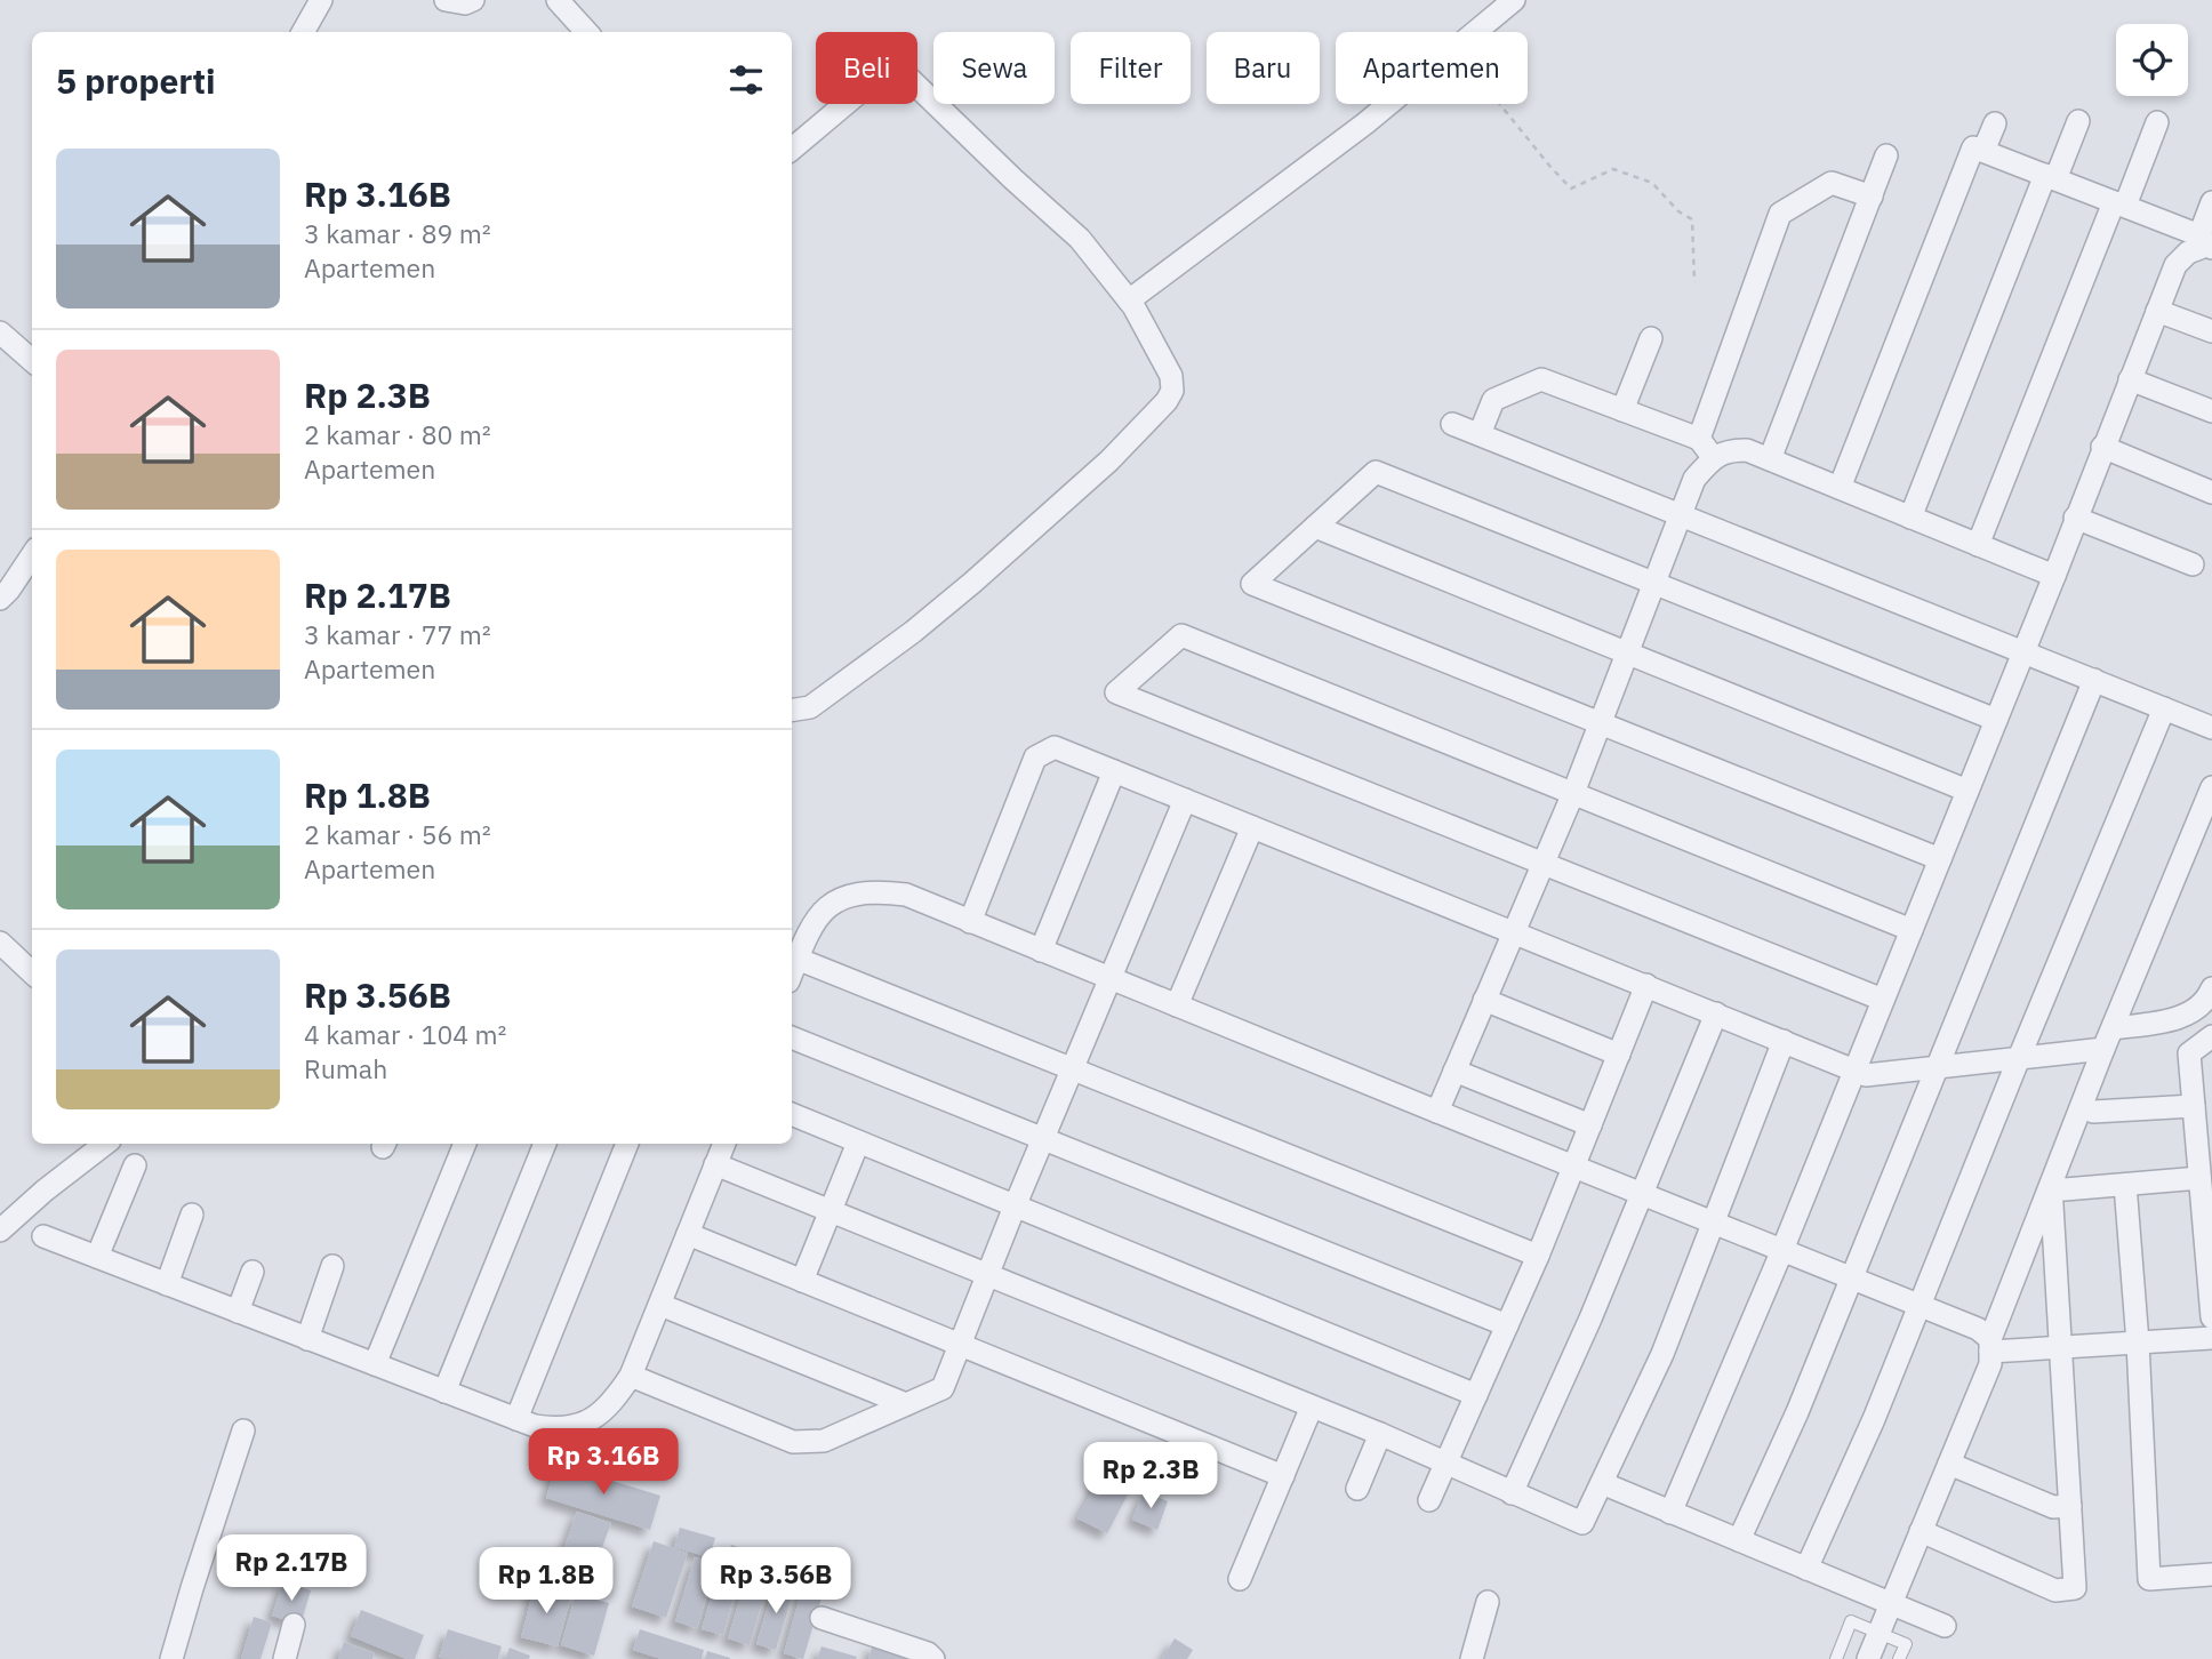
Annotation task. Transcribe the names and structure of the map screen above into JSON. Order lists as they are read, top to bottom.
{
  "page": {
    "chip": [
      "Beli",
      "Sewa",
      "Filter",
      "Baru",
      "Apartemen"
    ],
    "heading": "5 properti",
    "list": [
      {
        "name": "Rp 3.16B",
        "note": "3 kamar · 89 m² · Apartemen"
      },
      {
        "name": "Rp 2.3B",
        "note": "2 kamar · 80 m² · Apartemen"
      },
      {
        "name": "Rp 2.17B",
        "note": "3 kamar · 77 m² · Apartemen"
      },
      {
        "name": "Rp 1.8B",
        "note": "2 kamar · 56 m² · Apartemen"
      },
      {
        "name": "Rp 3.56B",
        "note": "4 kamar · 104 m² · Rumah"
      }
    ],
    "price": [
      "Rp 3.16B",
      "Rp 2.3B",
      "Rp 2.17B",
      "Rp 1.8B",
      "Rp 3.56B"
    ]
  }
}
